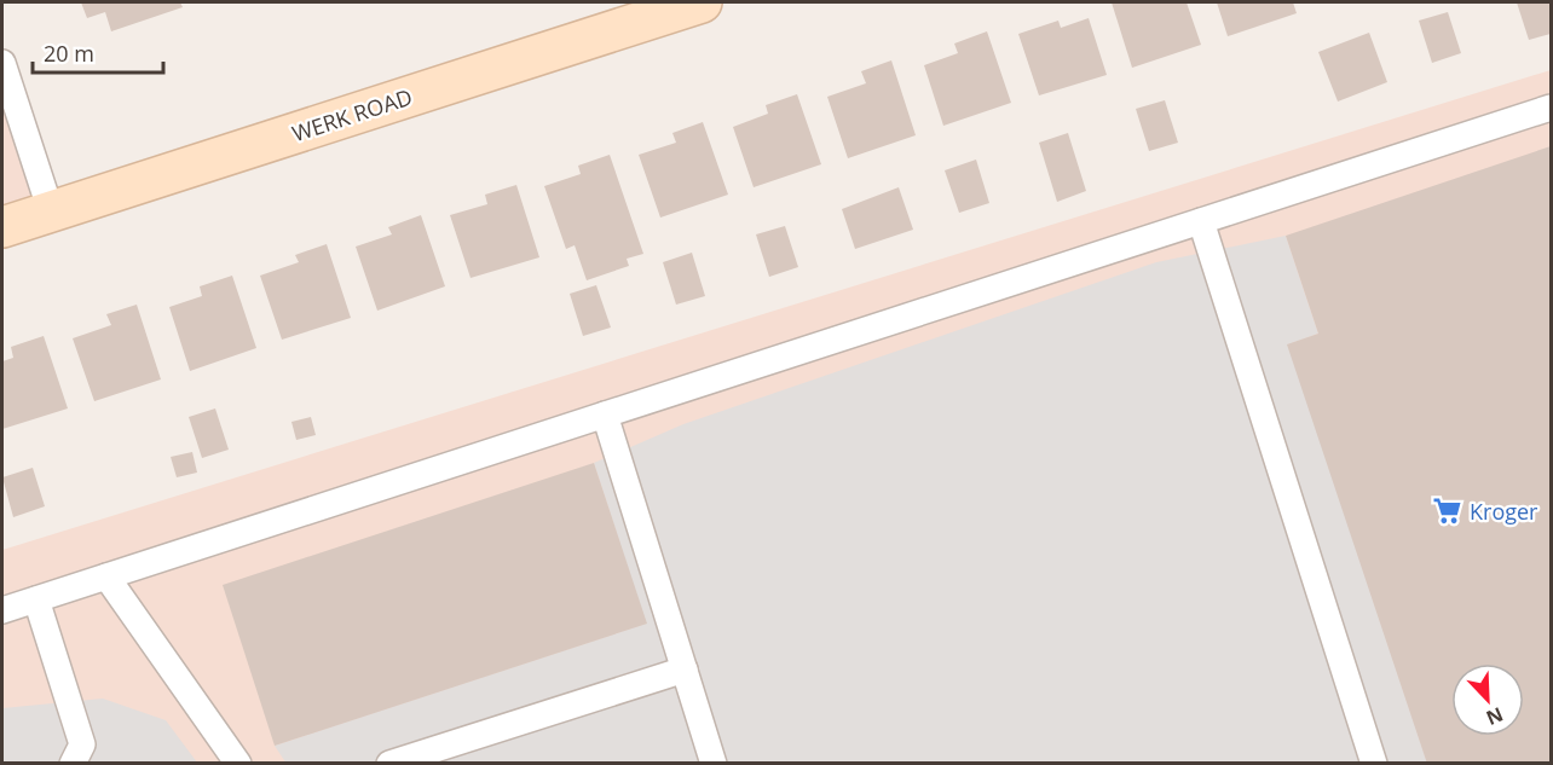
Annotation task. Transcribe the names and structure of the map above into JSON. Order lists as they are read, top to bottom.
{
  "streets": {
    "street": ["WERK ROAD"]
  },
  "places": {
    "supermarket": ["Kroger"]
  },
  "scale_bar": "20 m",
  "north": "bottom right"
}
